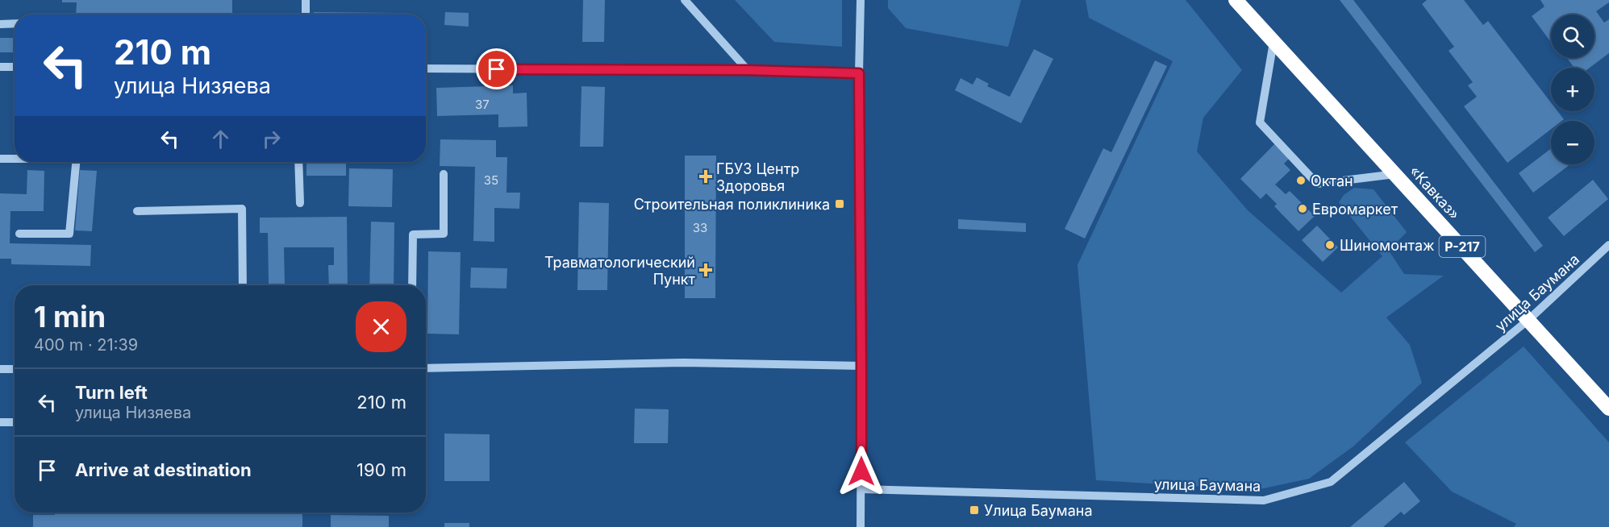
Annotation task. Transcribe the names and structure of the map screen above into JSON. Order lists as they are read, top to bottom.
{
  "streets": {
    "highway": ["«Кавказ»", "Р-217"],
    "street": ["улица Баумана"]
  },
  "crossings": [
    ["«Кавказ»", "улица Баумана"]
  ],
  "places": {
    "health": ["ГБУЗ Центр Здоровья", "Травматологический Пункт"],
    "other": ["Октан", "Евромаркет", "Шиномонтаж"],
    "transit": ["Строительная поликлиника", "Улица Баумана"]
  },
  "house_numbers": ["37", "35", "33"],
  "page": {
    "map_buttons": ["+", "−"],
    "turn": ["210 m", "улица Низяева"],
    "heading": ["1 min", "400 m · 21:39"],
    "list": [
      {
        "name": "Turn left",
        "note": "улица Низяева",
        "value": "210 m"
      },
      {
        "name": "Arrive at destination",
        "value": "190 m"
      }
    ]
  }
}
